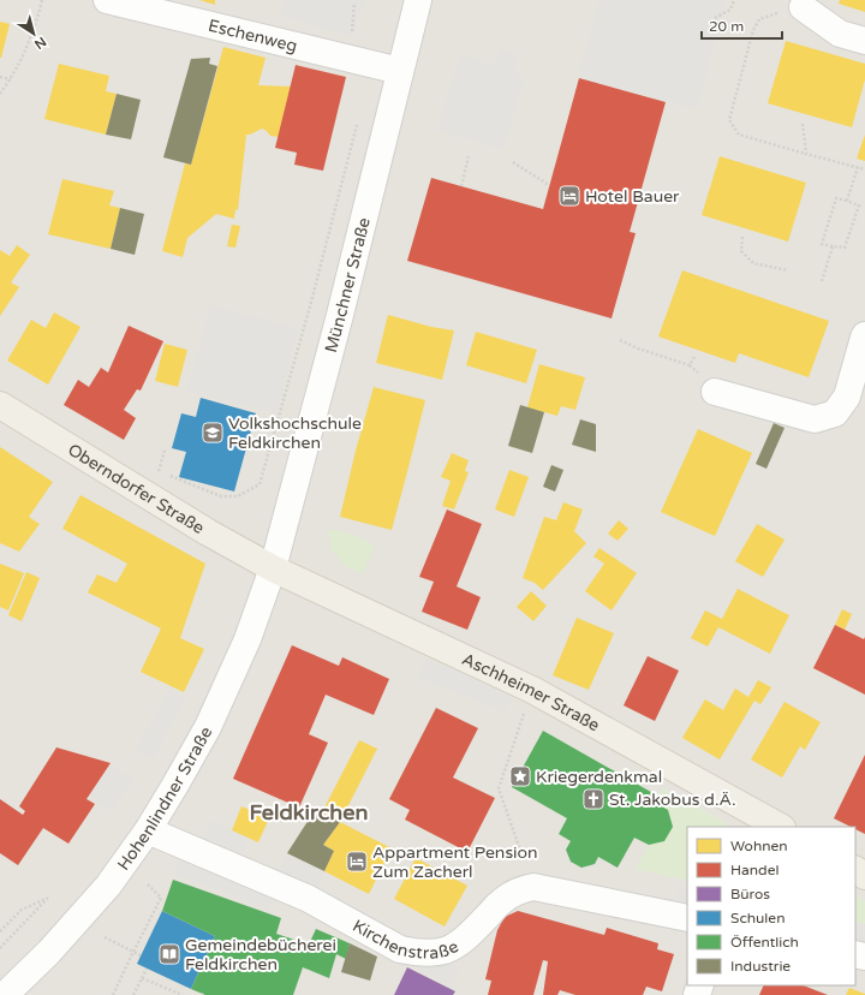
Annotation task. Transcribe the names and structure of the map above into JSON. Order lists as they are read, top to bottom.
{
  "streets": {
    "main road": ["Oberndorfer Straße", "Aschheimer Straße"],
    "street": [
      "Eschenweg",
      "Münchner Straße",
      "Hohenlindner Straße",
      "Kirchenstraße"
    ]
  },
  "crossings": [
    ["Eschenweg", "Münchner Straße"],
    ["Münchner Straße", "Oberndorfer Straße"],
    ["Münchner Straße", "Aschheimer Straße"],
    ["Münchner Straße", "Hohenlindner Straße"],
    ["Oberndorfer Straße", "Aschheimer Straße"],
    ["Oberndorfer Straße", "Hohenlindner Straße"],
    ["Aschheimer Straße", "Hohenlindner Straße"],
    ["Hohenlindner Straße", "Kirchenstraße"]
  ],
  "districts": ["Feldkirchen"],
  "places": {
    "hotel": ["Hotel Bauer", "Appartment Pension Zum Zacherl"],
    "school or university": ["Volkshochschule Feldkirchen"],
    "place": ["Kriegerdenkmal"],
    "church": ["St. Jakobus d.Ä."],
    "library": ["Gemeindebücherei Feldkirchen"]
  },
  "legend": [
    "Wohnen",
    "Handel",
    "Büros",
    "Schulen",
    "Öffentlich",
    "Industrie"
  ],
  "scale_bar": "20 m",
  "north": "bottom right"
}
